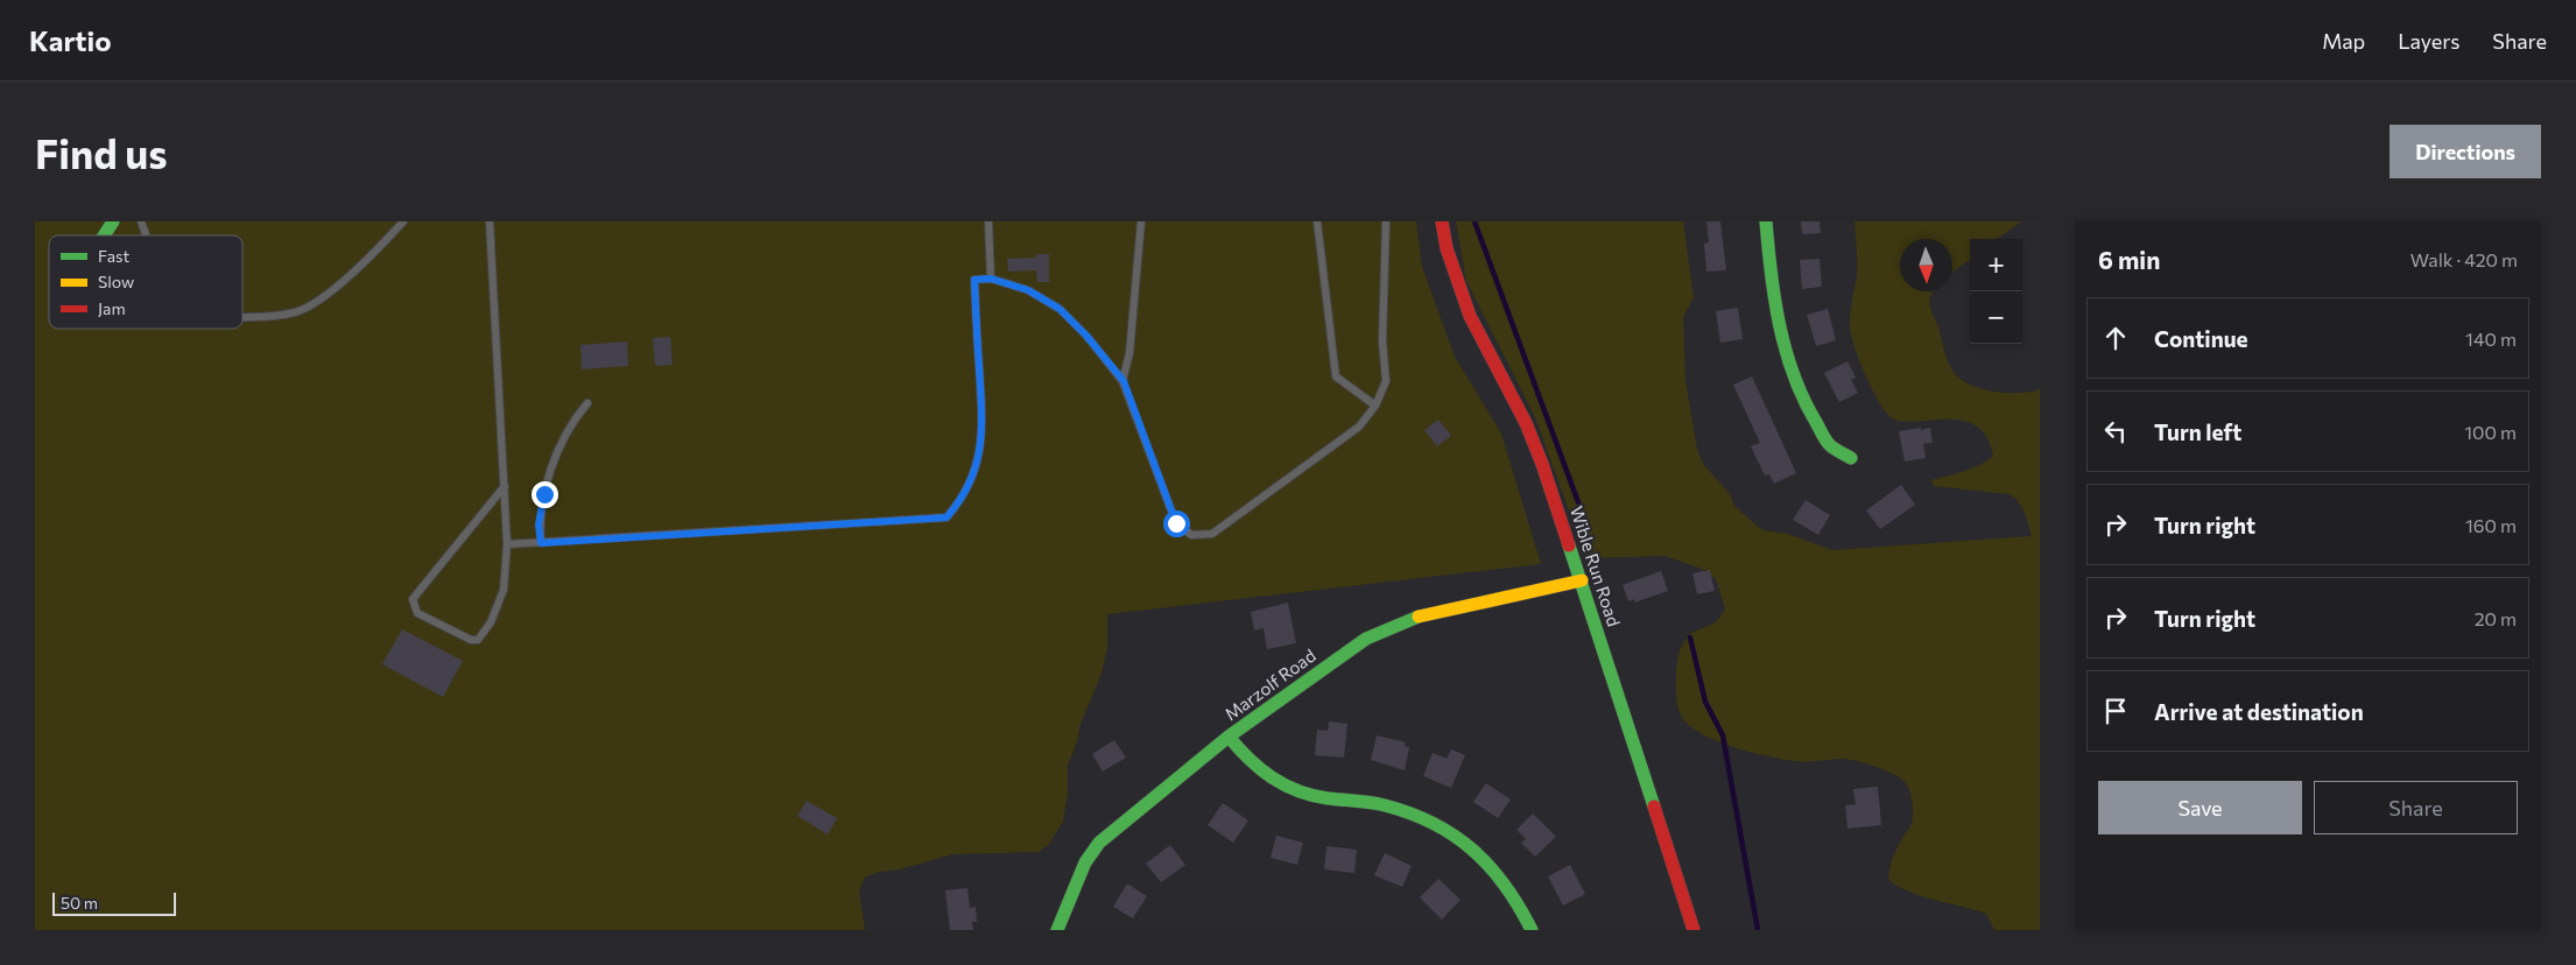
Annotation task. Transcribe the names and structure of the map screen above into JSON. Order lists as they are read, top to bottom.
{
  "streets": {
    "street": ["Wible Run Road", "Marzolf Road"]
  },
  "crossings": [
    ["Wible Run Road", "Marzolf Road"]
  ],
  "legend": ["Fast", "Slow", "Jam"],
  "scale_bar": "50 m",
  "north": "bottom",
  "page": {
    "header": "Kartio",
    "nav": ["Map", "Layers", "Share"],
    "buttons": [
      "Directions",
      ["Save", "Share"]
    ],
    "title": "Find us",
    "heading": ["6 min", "Walk · 420 m"],
    "map_buttons": ["+", "−"],
    "list": [
      ["Continue", "140 m"],
      ["Turn left", "100 m"],
      ["Turn right", "160 m"],
      ["Turn right", "20 m"],
      "Arrive at destination"
    ],
    "scale": "50 m"
  }
}
